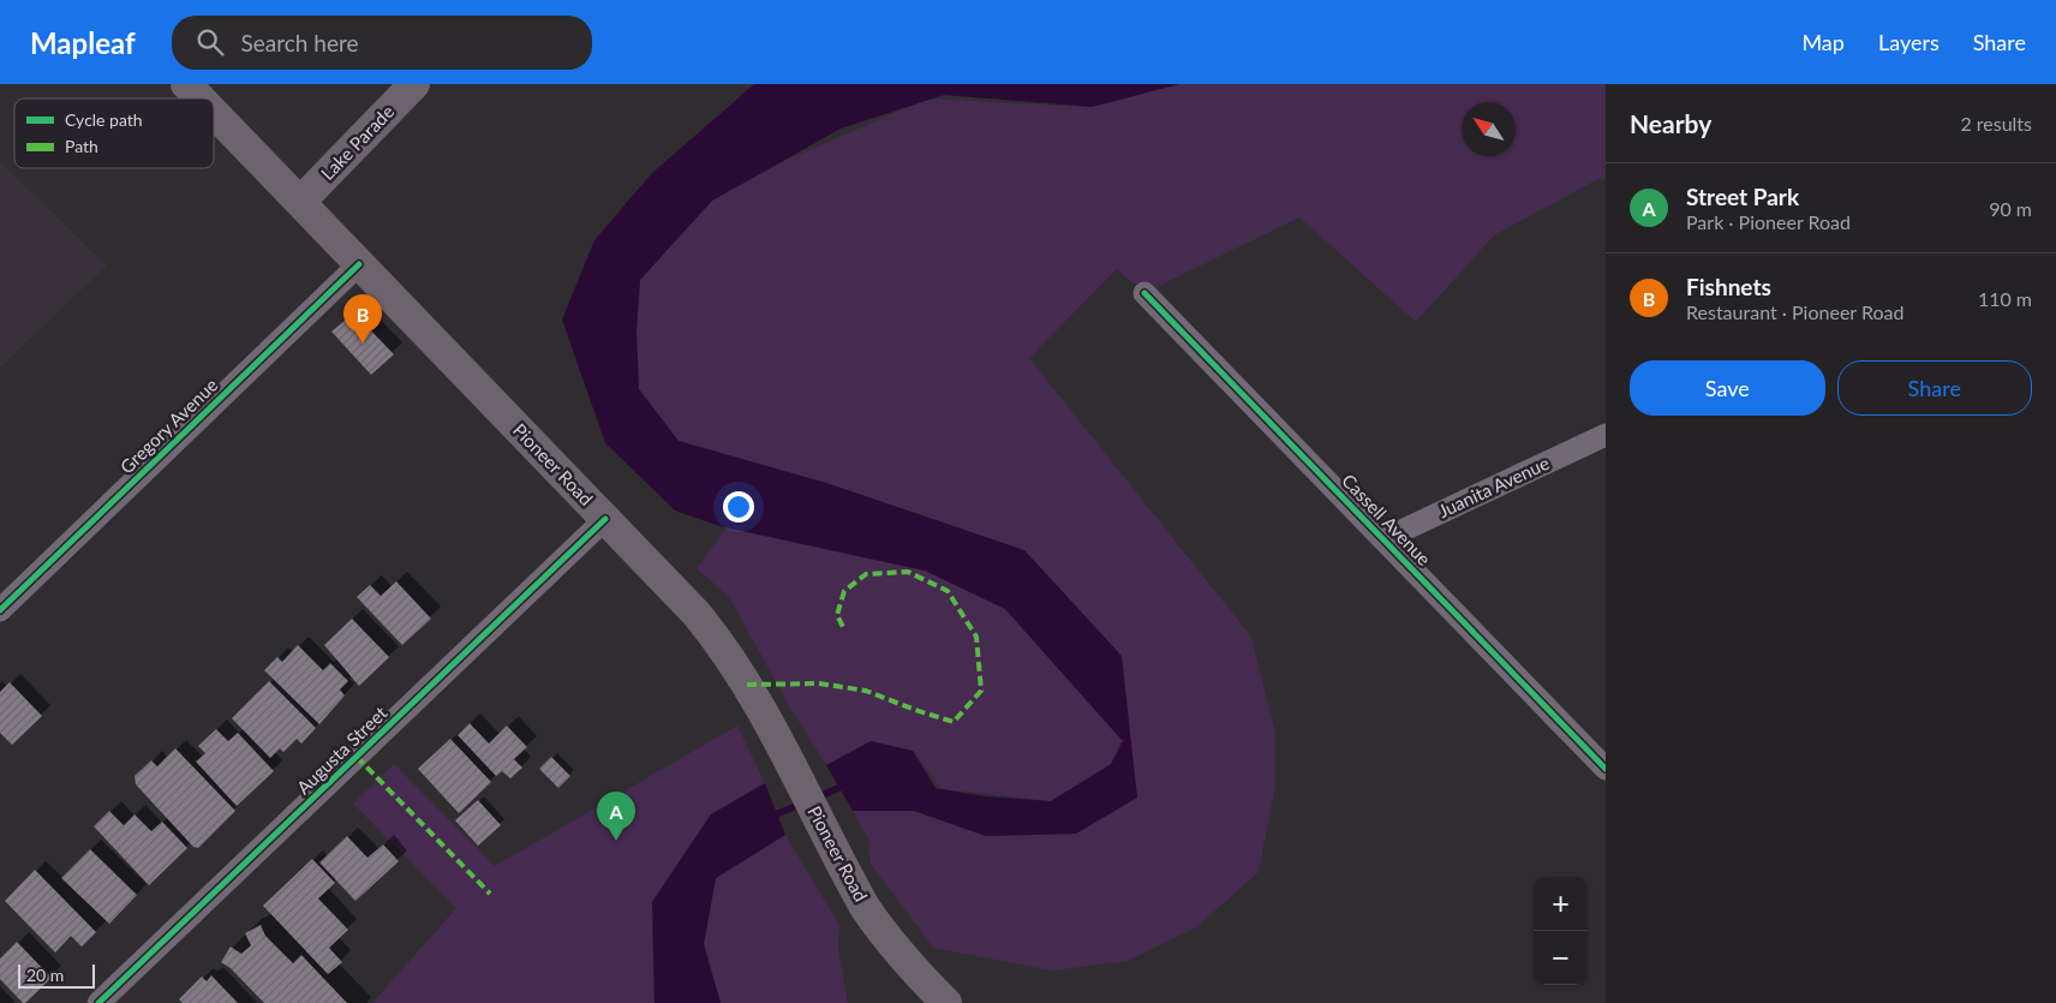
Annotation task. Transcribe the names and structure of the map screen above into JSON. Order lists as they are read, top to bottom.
{
  "streets": {
    "main road": ["Lake Parade", "Pioneer Road"],
    "street": [
      "Gregory Avenue",
      "Juanita Avenue",
      "Cassell Avenue",
      "Augusta Street"
    ]
  },
  "crossings": [
    ["Lake Parade", "Pioneer Road"],
    ["Gregory Avenue", "Pioneer Road"],
    ["Pioneer Road", "Augusta Street"],
    ["Juanita Avenue", "Cassell Avenue"]
  ],
  "legend": ["Cycle path", "Path"],
  "scale_bar": "20 m",
  "north": "top left",
  "page": {
    "header": "Mapleaf",
    "search": "Search here",
    "nav": ["Map", "Layers", "Share"],
    "heading": ["Nearby", "2 results"],
    "list": [
      {
        "mark": "A",
        "name": "Street Park",
        "note": "Park · Pioneer Road",
        "value": "90 m"
      },
      {
        "mark": "B",
        "name": "Fishnets",
        "note": "Restaurant · Pioneer Road",
        "value": "110 m"
      }
    ],
    "pins": ["B", "A"],
    "buttons": ["Save", "Share"],
    "map_buttons": ["+", "−"],
    "scale": "20 m"
  }
}
